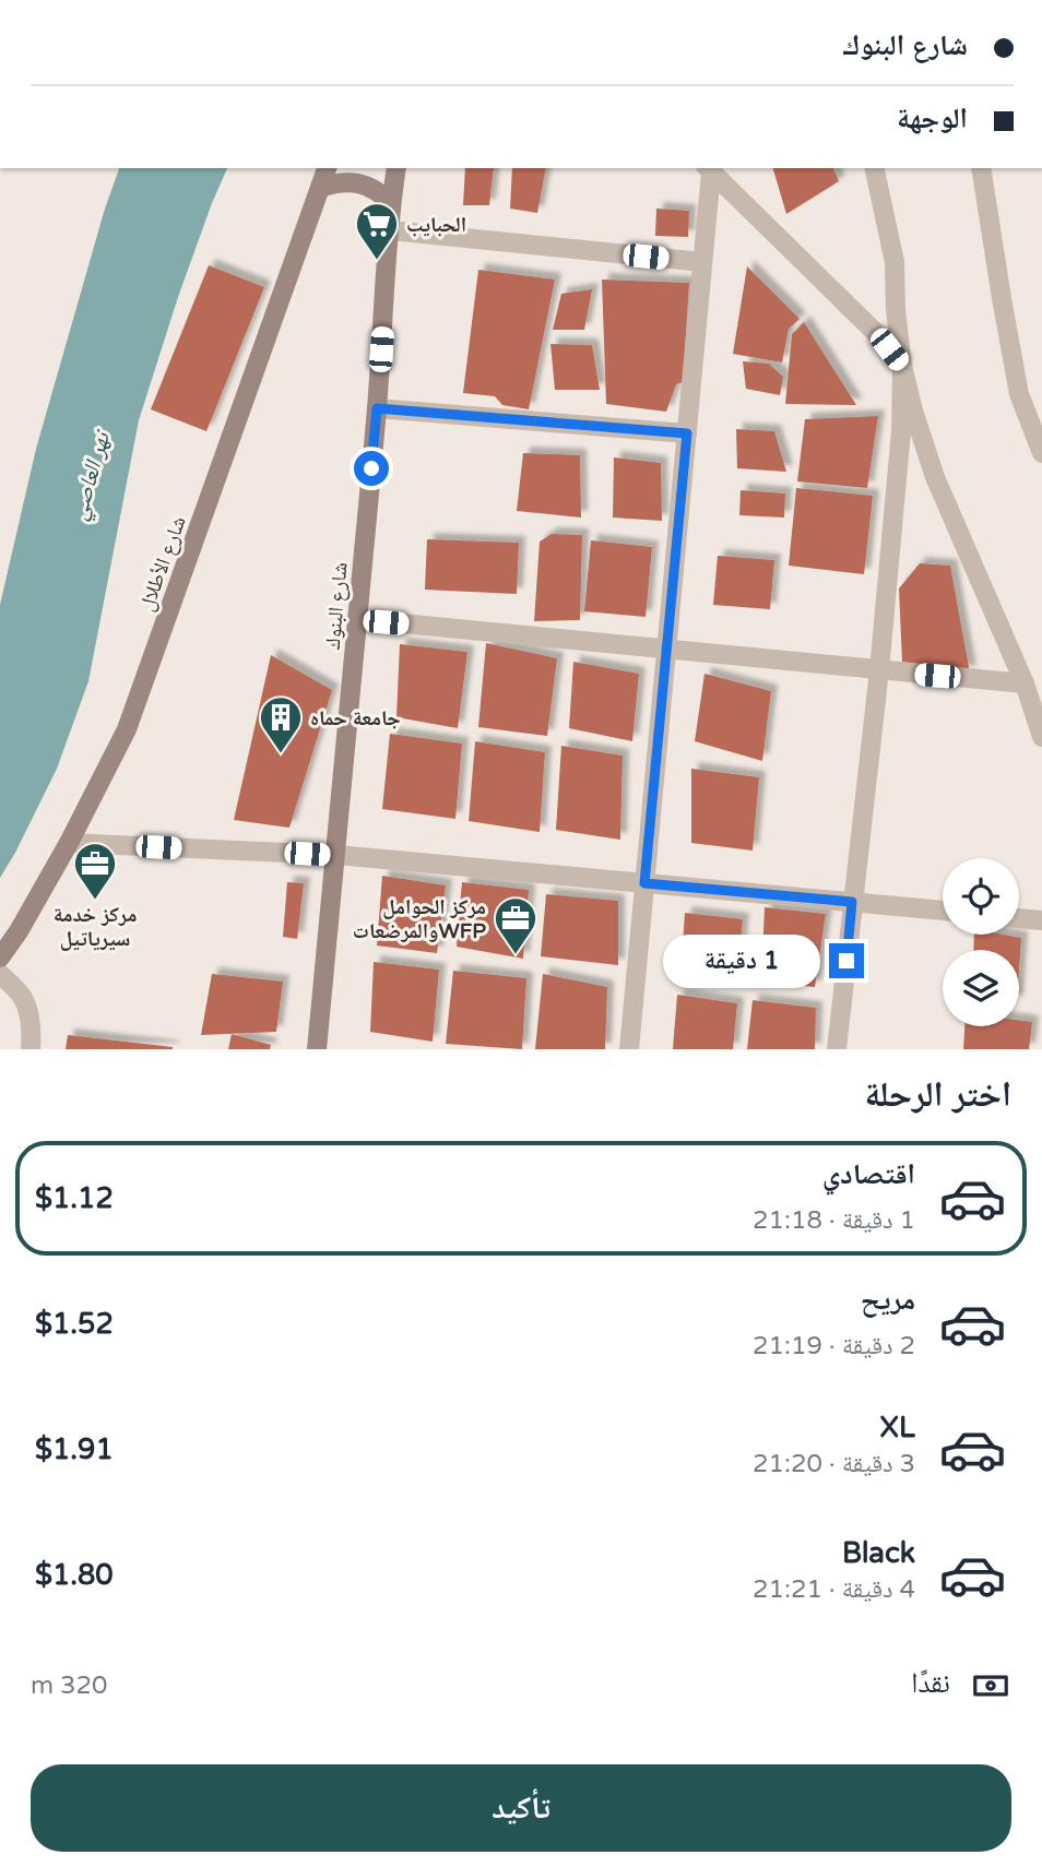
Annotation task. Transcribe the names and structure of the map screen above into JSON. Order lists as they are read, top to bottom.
{
  "streets": {
    "main road": ["شارع الأطلال", "شارع البنوك"]
  },
  "water": ["نهر العاصي"],
  "places": {
    "supermarket": ["الحبايب"],
    "building": ["جامعة حماه"],
    "office": ["مركز خدمة سيرياتيل", "مركز الحوامل والمرضعاتWFP"]
  },
  "page": {
    "banner": ["شارع البنوك", "الوجهة"],
    "bubble": "1 دقيقة",
    "heading": "اختر الرحلة",
    "list": [
      {
        "name": "اقتصادي",
        "note": "1 دقيقة · 21:18",
        "value": "$1.12"
      },
      {
        "name": "مريح",
        "note": "2 دقيقة · 21:19",
        "value": "$1.52"
      },
      {
        "name": "XL",
        "note": "3 دقيقة · 21:20",
        "value": "$1.91"
      },
      {
        "name": "Black",
        "note": "4 دقيقة · 21:21",
        "value": "$1.80"
      }
    ],
    "pay": ["نقدًا", "320 m"],
    "buttons": "تأكيد"
  }
}
